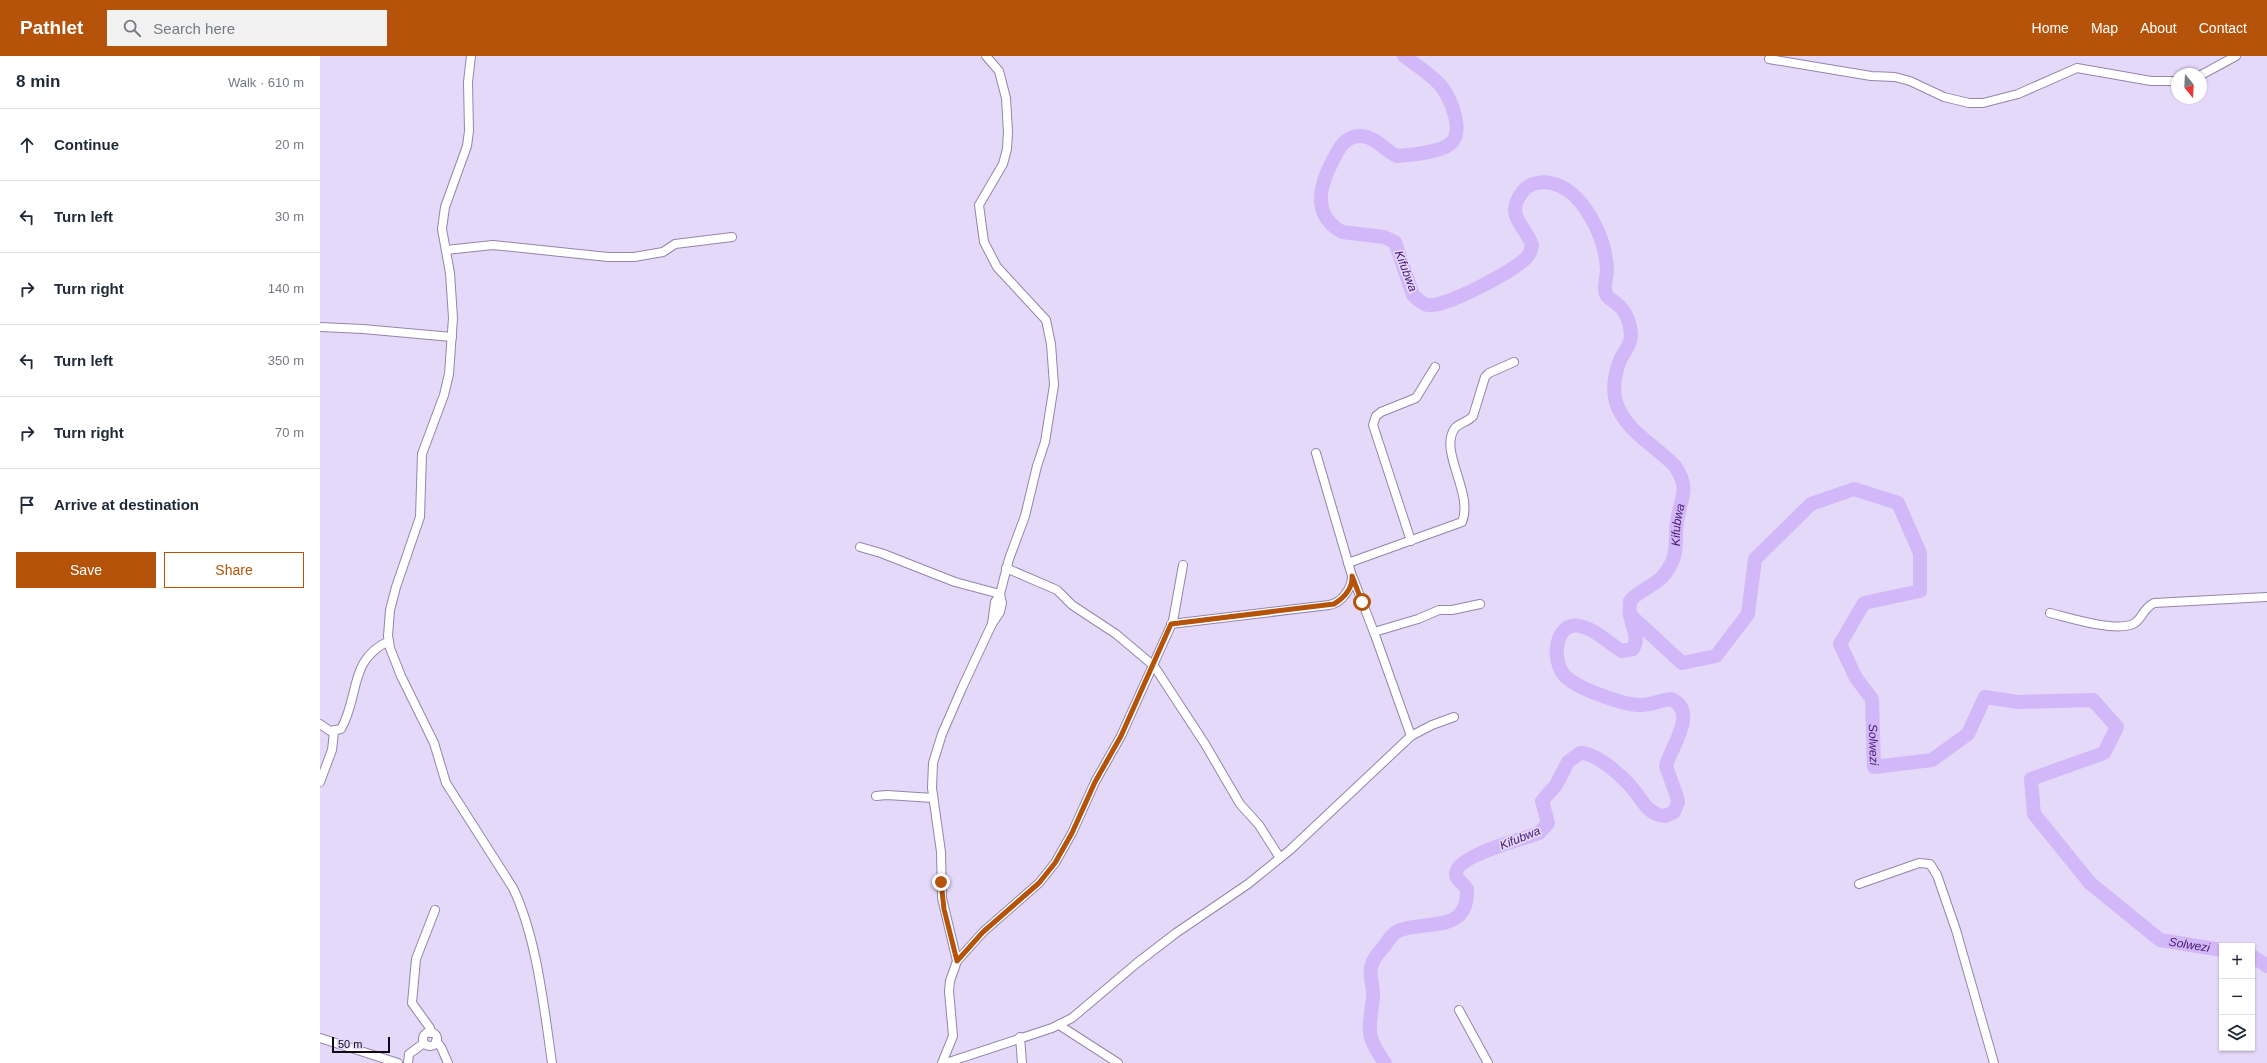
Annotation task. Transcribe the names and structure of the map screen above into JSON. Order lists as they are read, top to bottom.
{
  "water": ["Kifubwa", "Solwezi"],
  "scale_bar": "50 m",
  "north": "bottom",
  "page": {
    "header": "Pathlet",
    "search": "Search here",
    "nav": [
      "Home",
      "Map",
      "About",
      "Contact"
    ],
    "heading": ["8 min", "Walk · 610 m"],
    "list": [
      ["Continue", "20 m"],
      ["Turn left", "30 m"],
      ["Turn right", "140 m"],
      ["Turn left", "350 m"],
      ["Turn right", "70 m"],
      "Arrive at destination"
    ],
    "buttons": ["Save", "Share"],
    "map_buttons": ["+", "−"],
    "scale": "50 m"
  }
}
